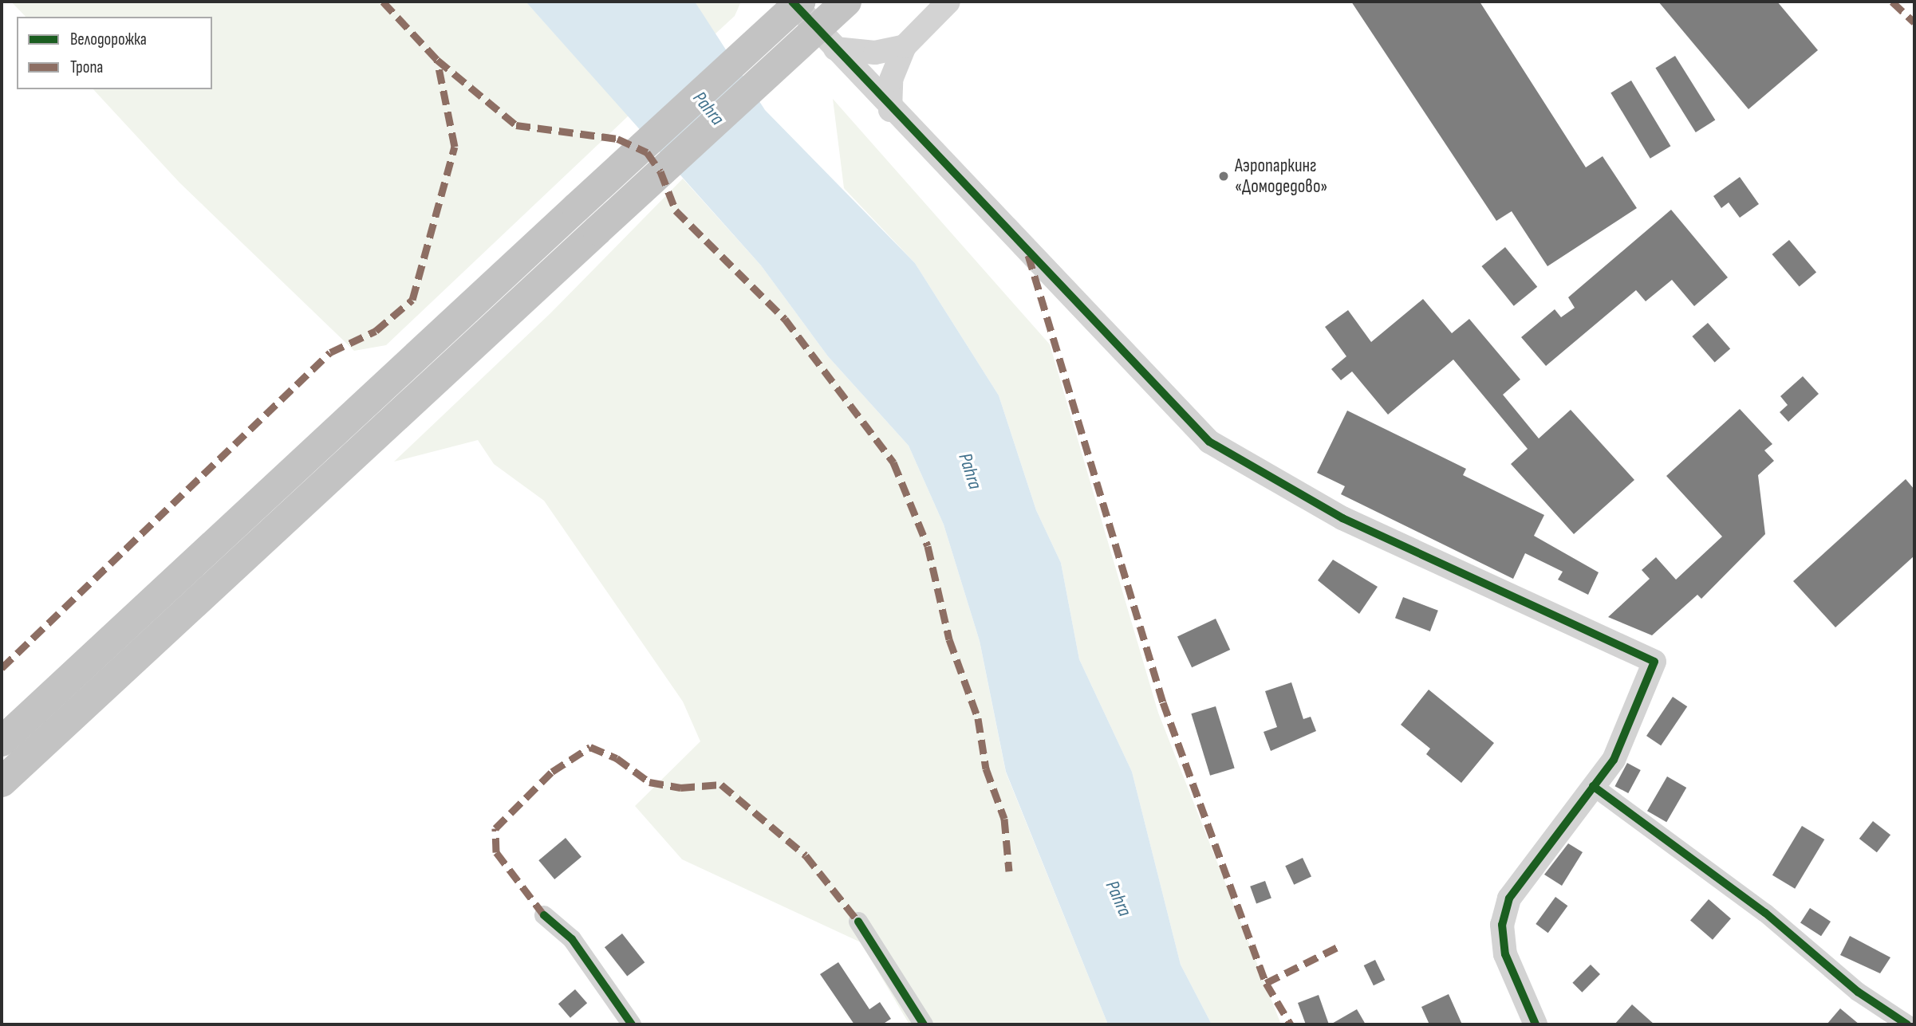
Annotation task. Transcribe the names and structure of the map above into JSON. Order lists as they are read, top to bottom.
{
  "water": ["Pahra"],
  "places": ["Аэропаркинг «Домодедово»"],
  "legend": ["Велодорожка", "Тропа"]
}
